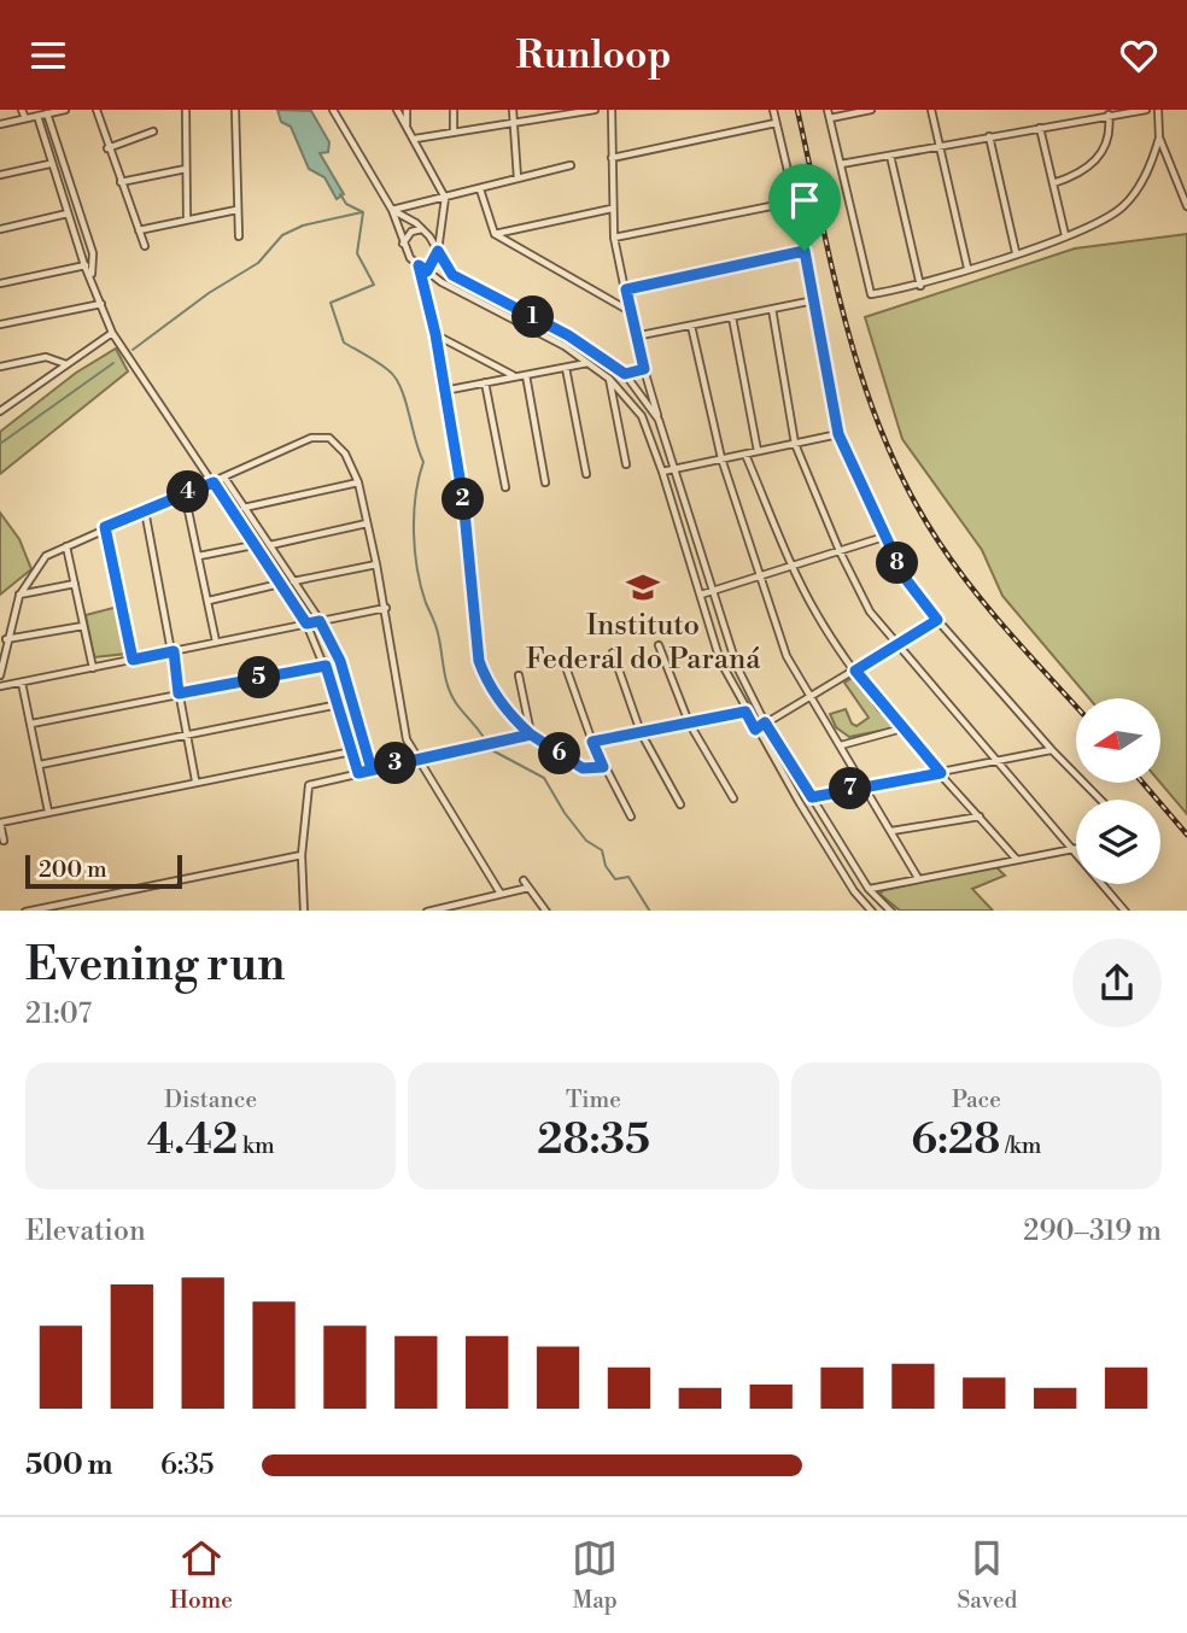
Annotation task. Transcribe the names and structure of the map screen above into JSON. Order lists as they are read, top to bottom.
{
  "places": {
    "school or university": ["Instituto Federal do Paraná"]
  },
  "scale_bar": "200 m",
  "north": "left",
  "page": {
    "header": "Runloop",
    "pins": [
      "1",
      "4",
      "2",
      "8",
      "5",
      "6",
      "3",
      "7"
    ],
    "scale": "200 m",
    "heading": ["Evening run", "21:07"],
    "stats": [
      ["Distance", "4.42 km"],
      ["Time", "28:35"],
      ["Pace", "6:28 /km"]
    ],
    "chart": ["Elevation", "290–319 m"],
    "list": [
      {
        "name": "500 m",
        "note": "6:35"
      }
    ],
    "tabs": ["Home", "Map", "Saved"]
  }
}
